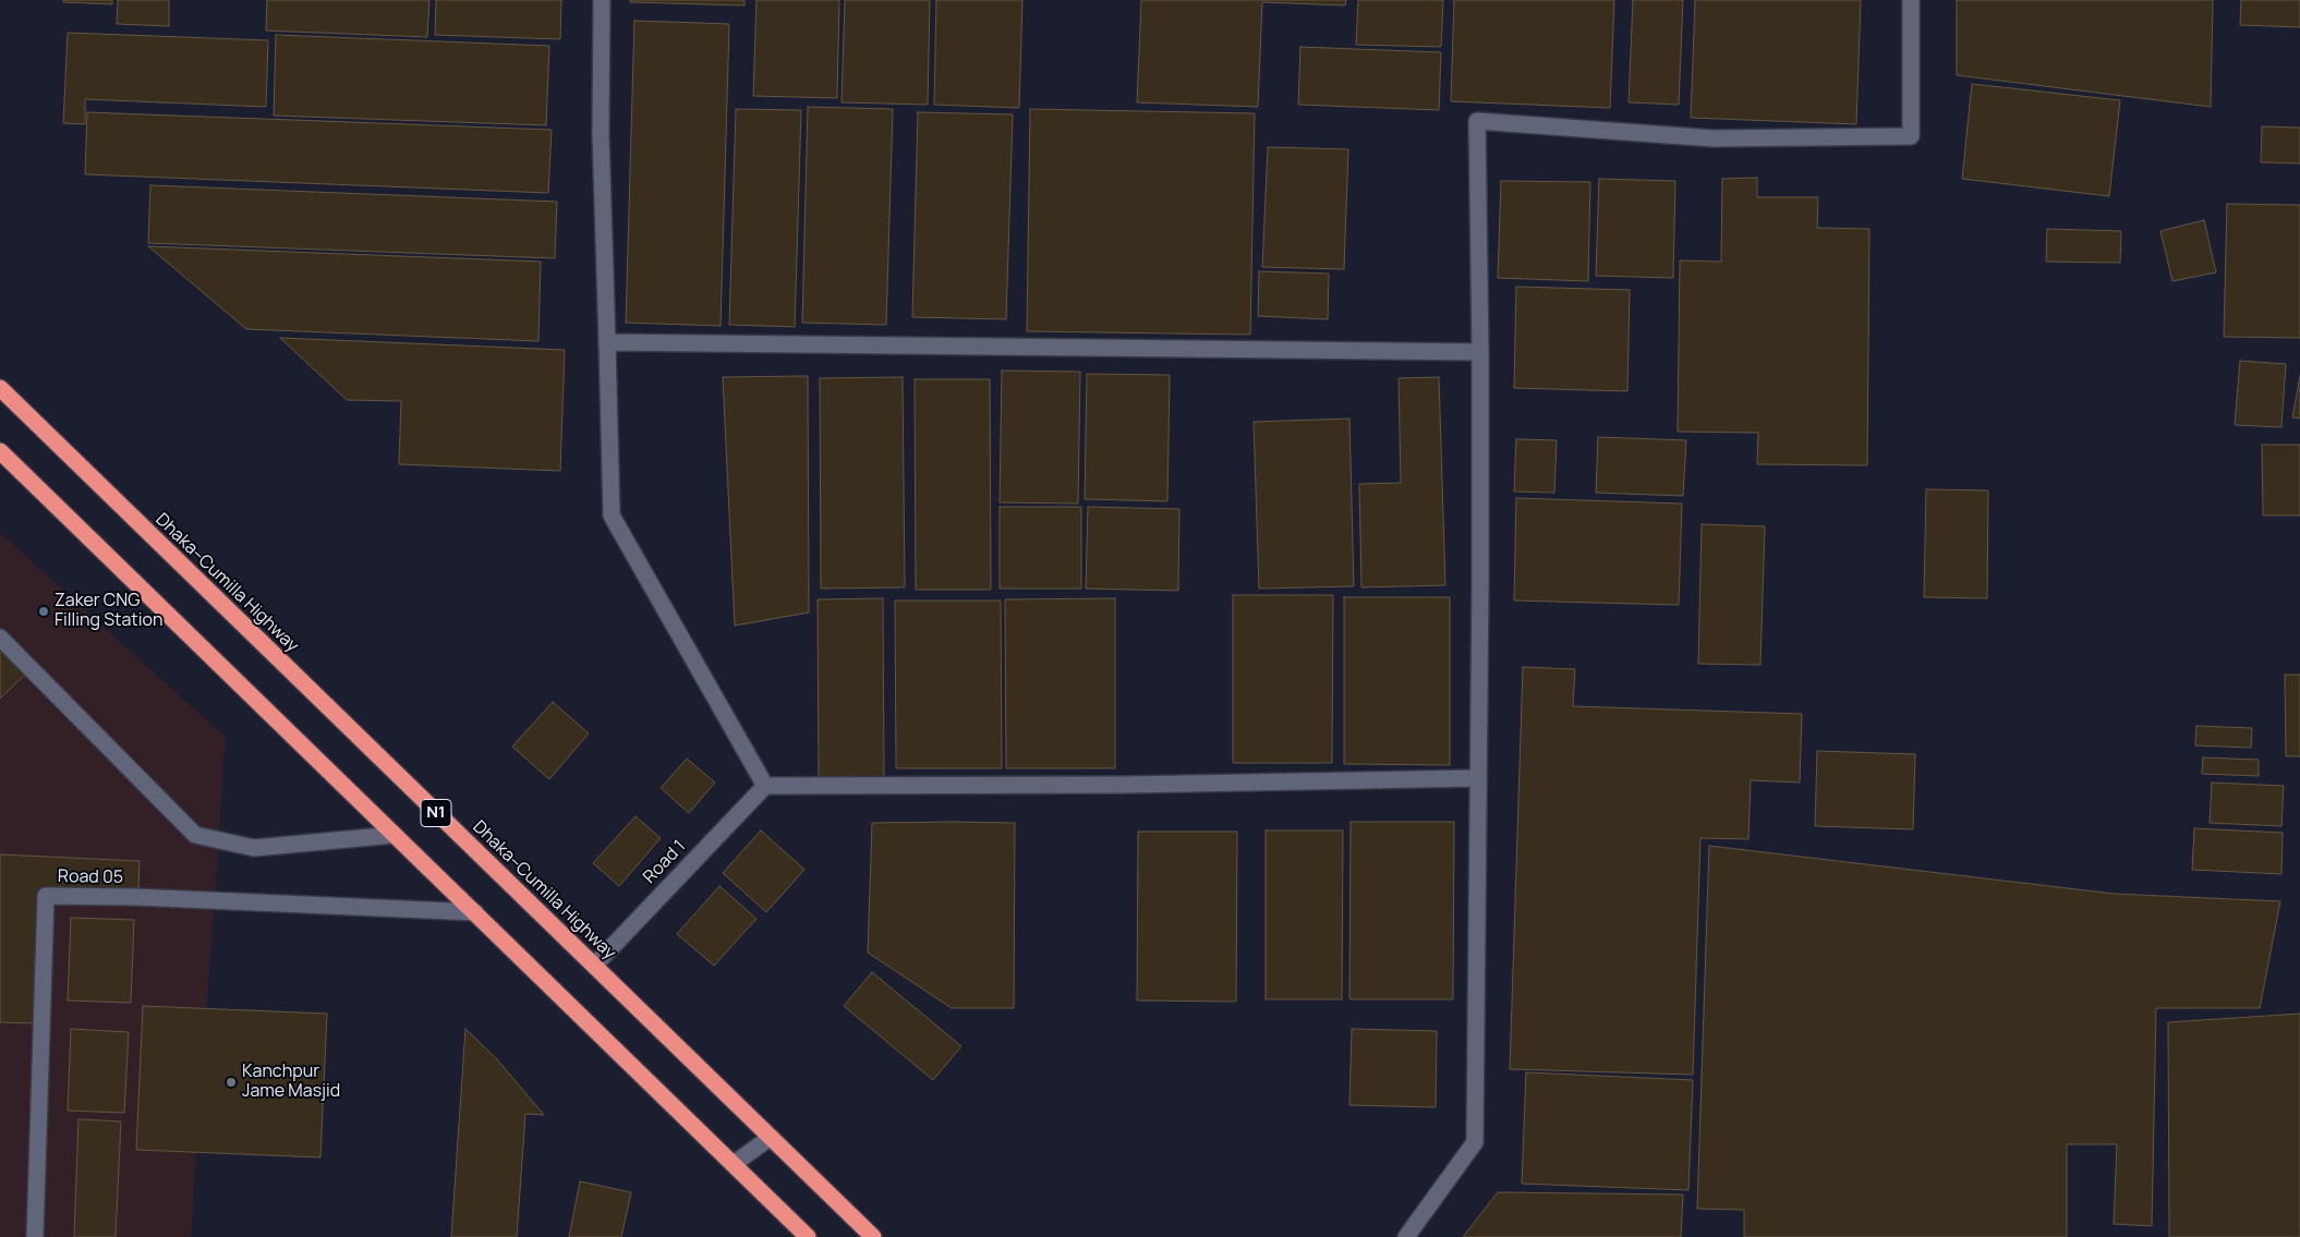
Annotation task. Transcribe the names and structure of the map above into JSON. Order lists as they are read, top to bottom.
{
  "streets": {
    "highway": ["Dhaka–Cumilla Highway", "N1"],
    "street": ["Road 1", "Road 05"]
  },
  "crossings": [
    ["Dhaka–Cumilla Highway", "Road 1"],
    ["N1", "Road 05"]
  ],
  "places": ["Zaker CNG Filling Station", "Kanchpur Jame Masjid"]
}
